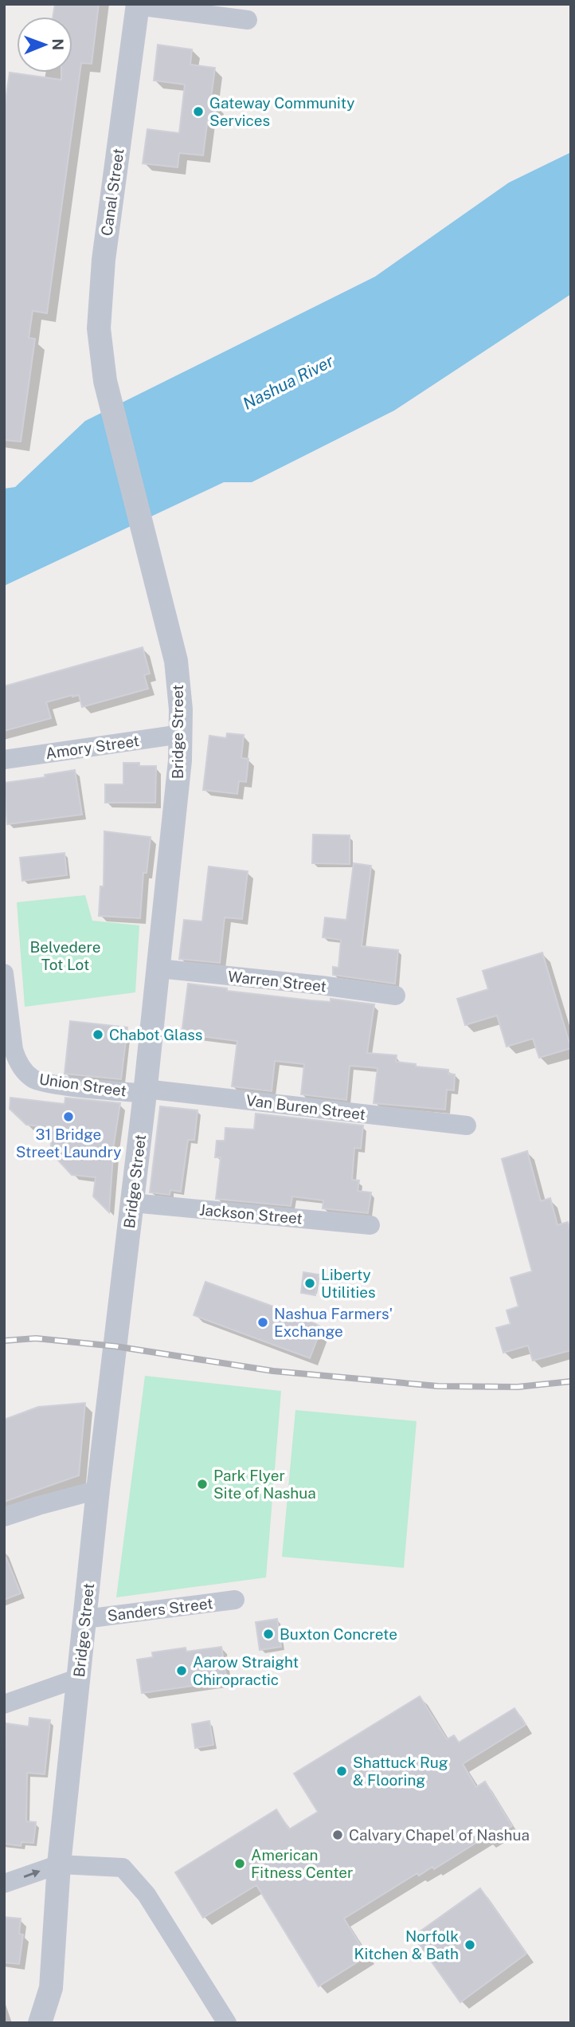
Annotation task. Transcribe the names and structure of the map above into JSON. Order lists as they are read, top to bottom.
{
  "streets": {
    "street": [
      "Canal Street",
      "Bridge Street",
      "Amory Street",
      "Warren Street",
      "Union Street",
      "Van Buren Street",
      "Jackson Street",
      "Sanders Street"
    ]
  },
  "crossings": [
    ["Canal Street", "Bridge Street"],
    ["Bridge Street", "Amory Street"],
    ["Bridge Street", "Warren Street"],
    ["Bridge Street", "Union Street"],
    ["Bridge Street", "Van Buren Street"],
    ["Bridge Street", "Jackson Street"],
    ["Bridge Street", "Sanders Street"],
    ["Union Street", "Van Buren Street"]
  ],
  "water": ["Nashua River"],
  "parks": ["Belvedere Tot Lot"],
  "places": [
    "Gateway Community Services",
    "Chabot Glass",
    "31 Bridge Street Laundry",
    "Liberty Utilities",
    "Nashua Farmers' Exchange",
    "Park Flyer Site of Nashua",
    "Buxton Concrete",
    "Aarow Straight Chiropractic",
    "Shattuck Rug & Flooring",
    "Calvary Chapel of Nashua",
    "American Fitness Center",
    "Norfolk Kitchen & Bath"
  ],
  "north": "right"
}
